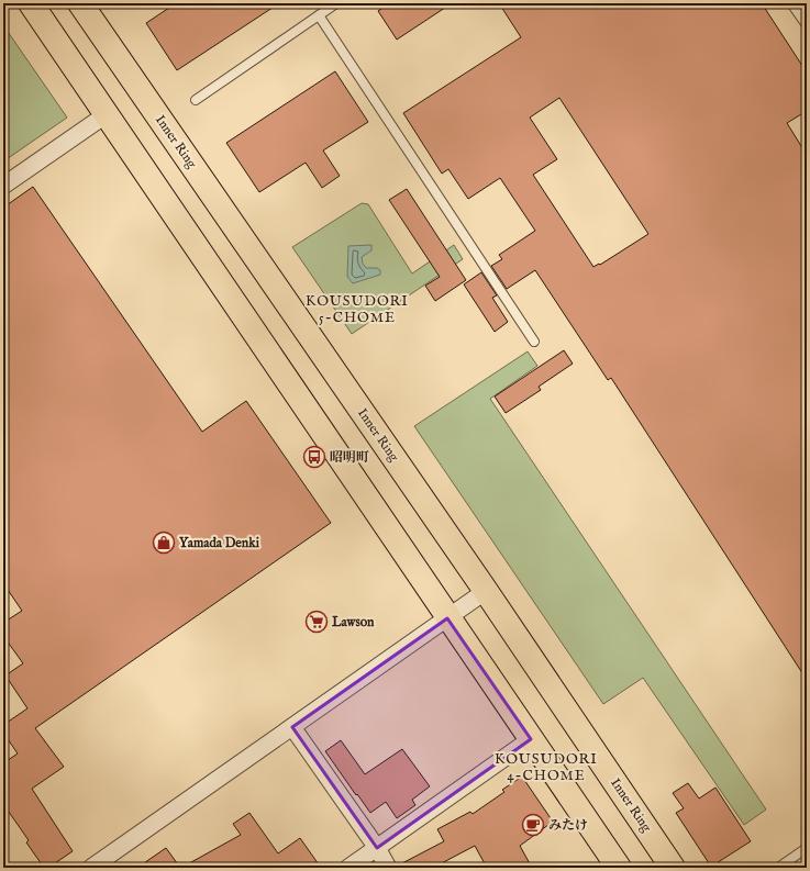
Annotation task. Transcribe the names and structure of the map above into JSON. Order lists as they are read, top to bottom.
{
  "streets": {
    "main road": ["Inner Ring"]
  },
  "districts": ["KOUSUDORI 5-CHOME", "KOUSUDORI 4-CHOME"],
  "places": {
    "bus stop": ["昭明町"],
    "shop": ["Yamada Denki"],
    "supermarket": ["Lawson"],
    "cafe": ["みたけ"]
  }
}
